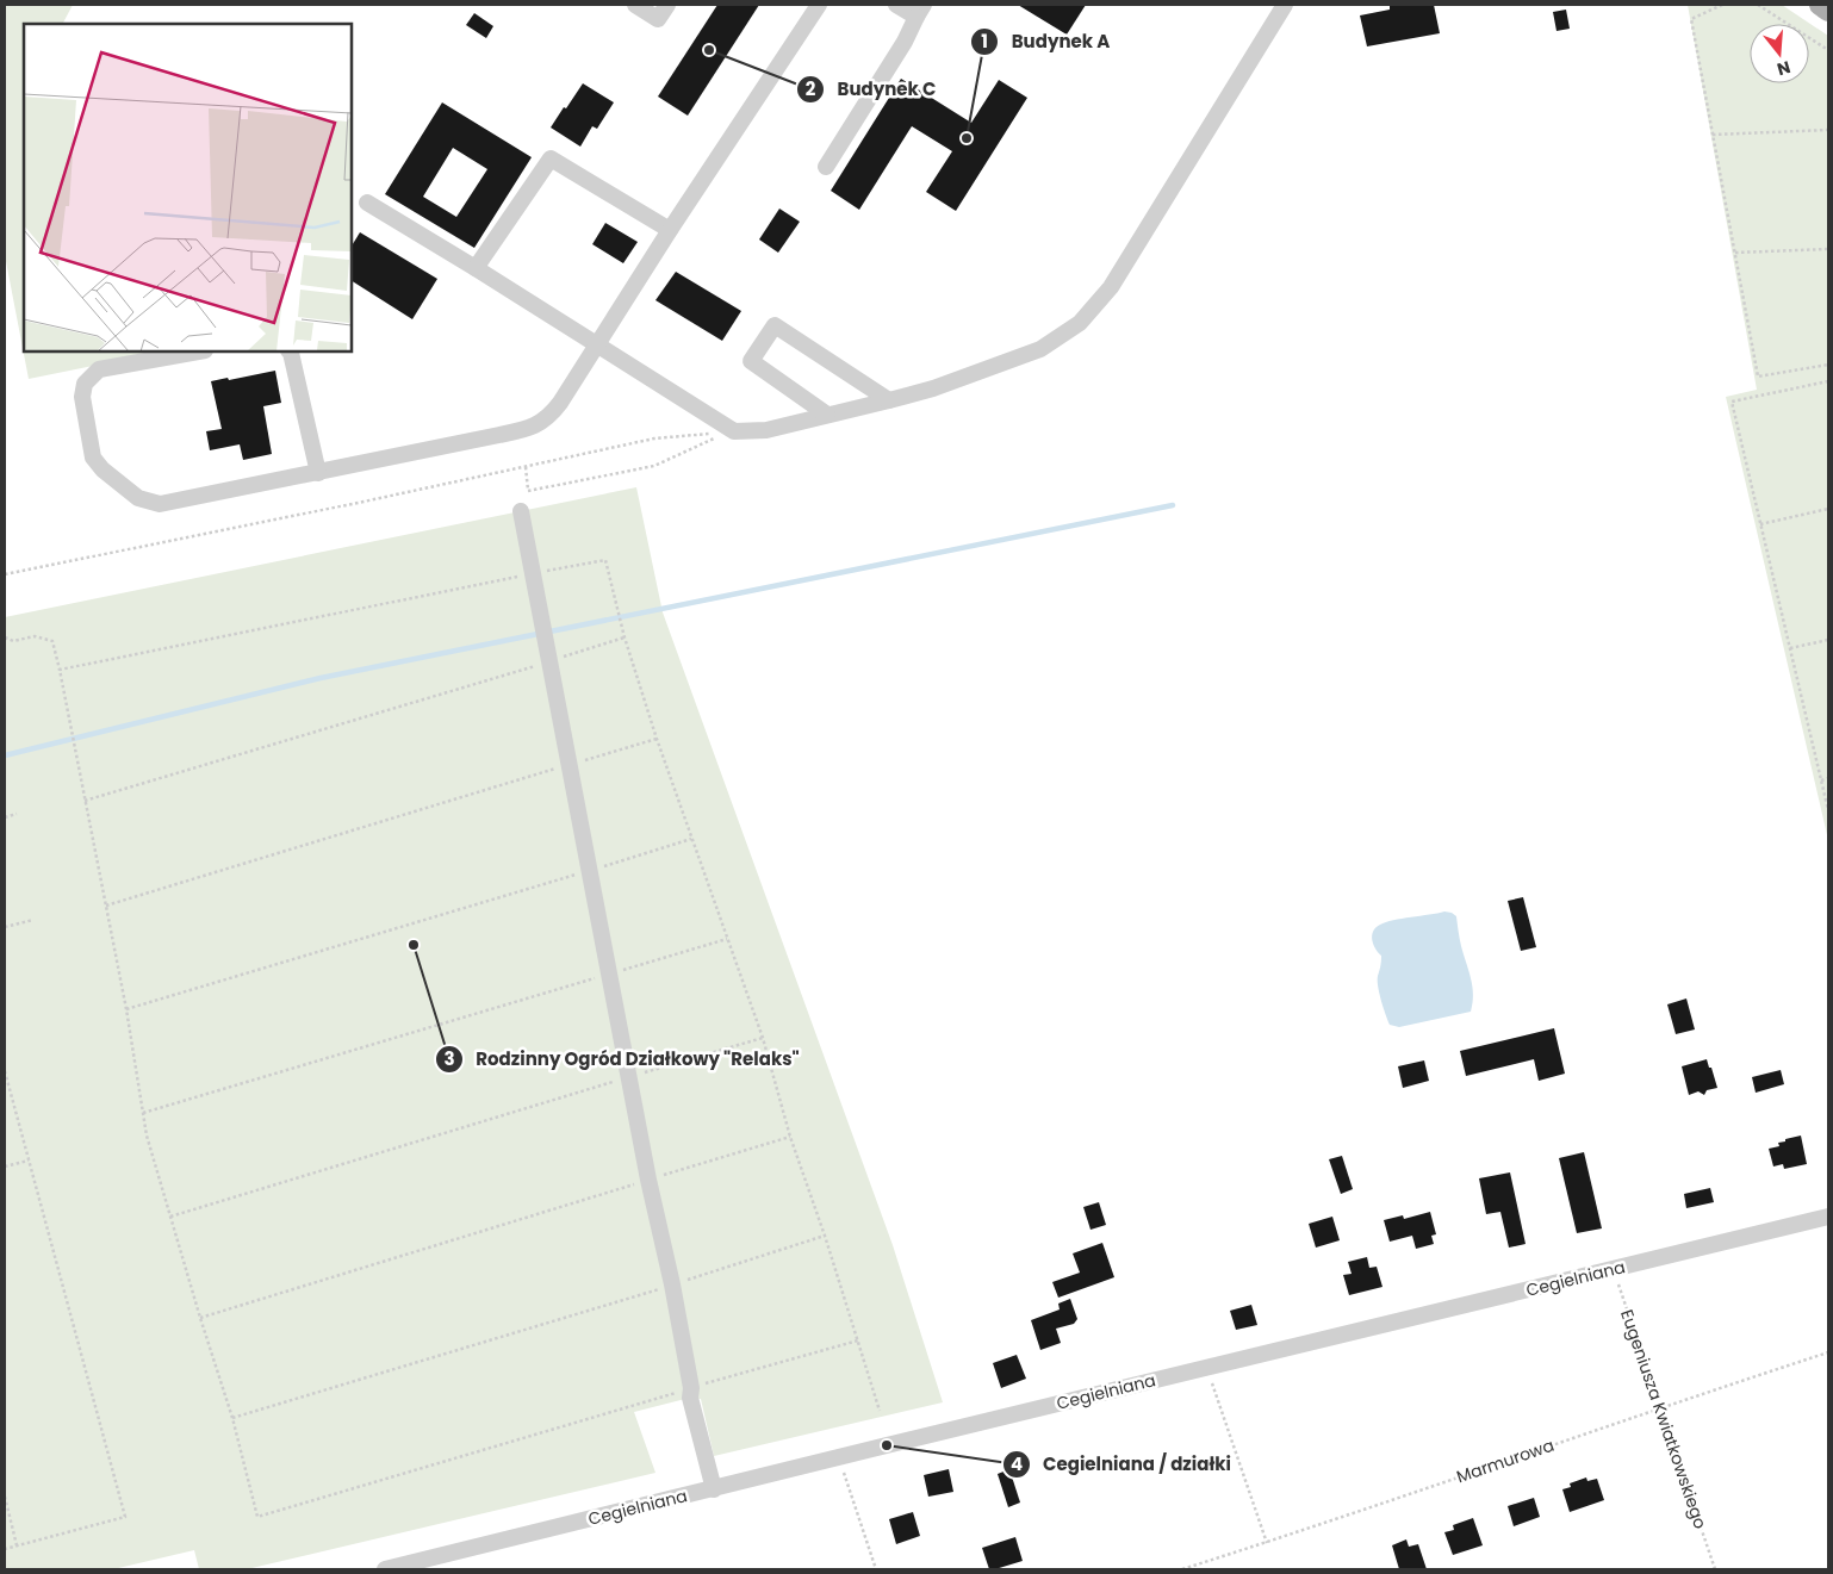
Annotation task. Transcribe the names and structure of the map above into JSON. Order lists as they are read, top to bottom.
{
  "streets": {
    "street": ["Cegielniana"],
    "path": ["Eugeniusza Kwiatkowskiego", "Marmurowa"]
  },
  "crossings": [
    ["Cegielniana", "Eugeniusza Kwiatkowskiego"],
    ["Eugeniusza Kwiatkowskiego", "Marmurowa"]
  ],
  "places": [
    "Budynek C",
    "Budynek A",
    "Rodzinny Ogród Działkowy \"Relaks\"",
    "Cegielniana / działki"
  ],
  "north": "bottom"
}
